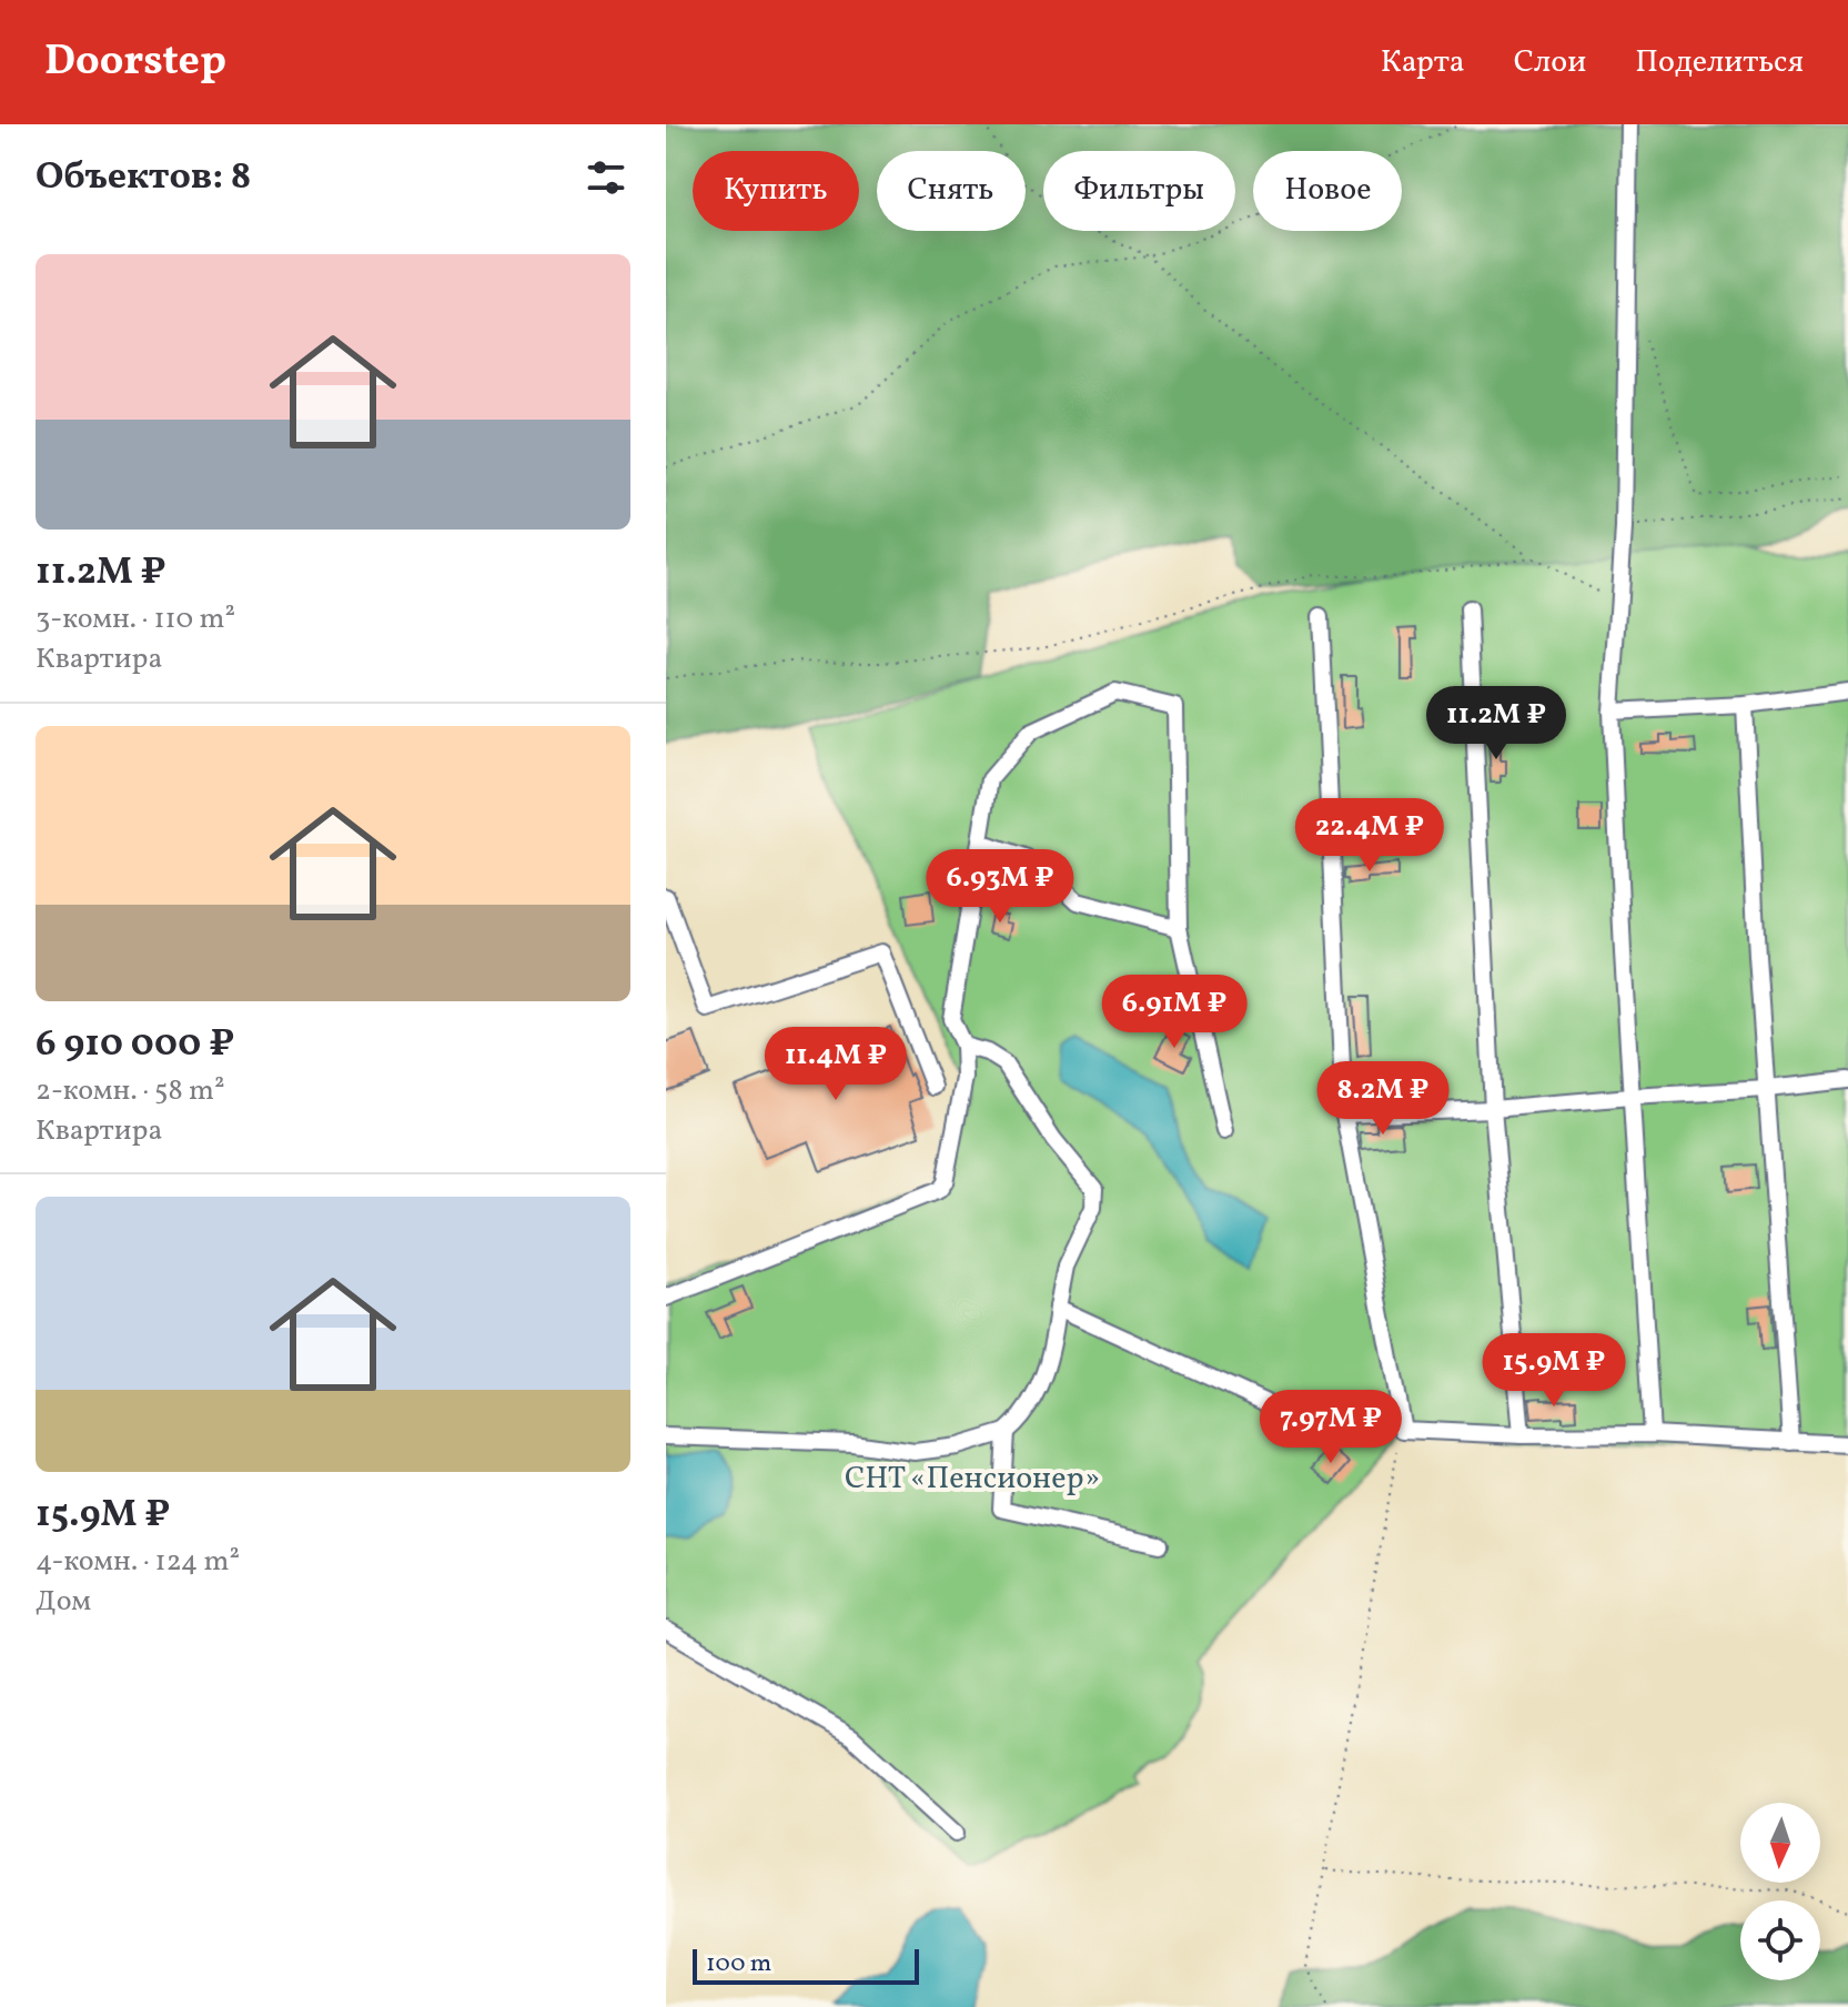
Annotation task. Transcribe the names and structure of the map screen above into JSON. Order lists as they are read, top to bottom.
{
  "parks": ["СНТ «Пенсионер»"],
  "scale_bar": "100 m",
  "north": "bottom",
  "page": {
    "header": "Doorstep",
    "nav": ["Карта", "Слои", "Поделиться"],
    "heading": "Объектов: 8",
    "chip": [
      "Купить",
      "Снять",
      "Фильтры",
      "Новое"
    ],
    "list": [
      {
        "name": "11.2M ₽",
        "note": "3-комн. · 110 m² · Квартира"
      },
      {
        "name": "6 910 000 ₽",
        "note": "2-комн. · 58 m² · Квартира"
      },
      {
        "name": "15.9M ₽",
        "note": "4-комн. · 124 m² · Дом"
      }
    ],
    "price": [
      "11.2M ₽",
      "22.4M ₽",
      "6.93M ₽",
      "6.91M ₽",
      "11.4M ₽",
      "8.2M ₽",
      "15.9M ₽",
      "7.97M ₽"
    ],
    "scale": "100 m"
  }
}
